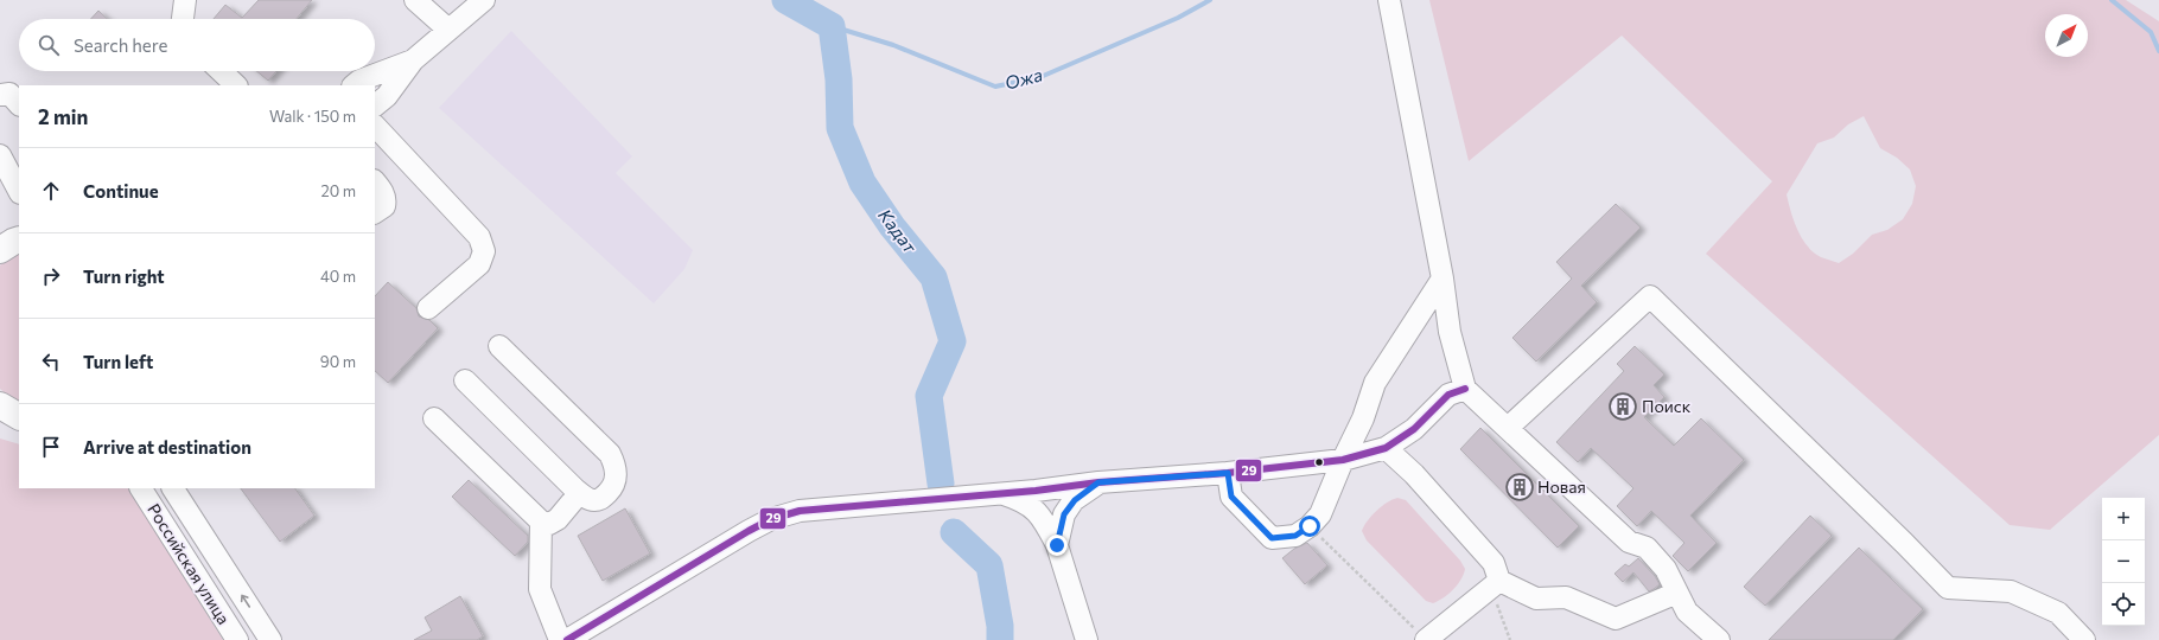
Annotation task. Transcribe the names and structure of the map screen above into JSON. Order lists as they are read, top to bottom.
{
  "streets": {
    "street": ["Российская улица"]
  },
  "water": ["Ожа", "Кадат"],
  "places": {
    "building": ["Поиск", "Новая"]
  },
  "lines": ["transit line 29"],
  "north": "top right",
  "page": {
    "search": "Search here",
    "heading": ["2 min", "Walk · 150 m"],
    "list": [
      ["Continue", "20 m"],
      ["Turn right", "40 m"],
      ["Turn left", "90 m"],
      "Arrive at destination"
    ],
    "map_buttons": ["+", "−"]
  }
}
